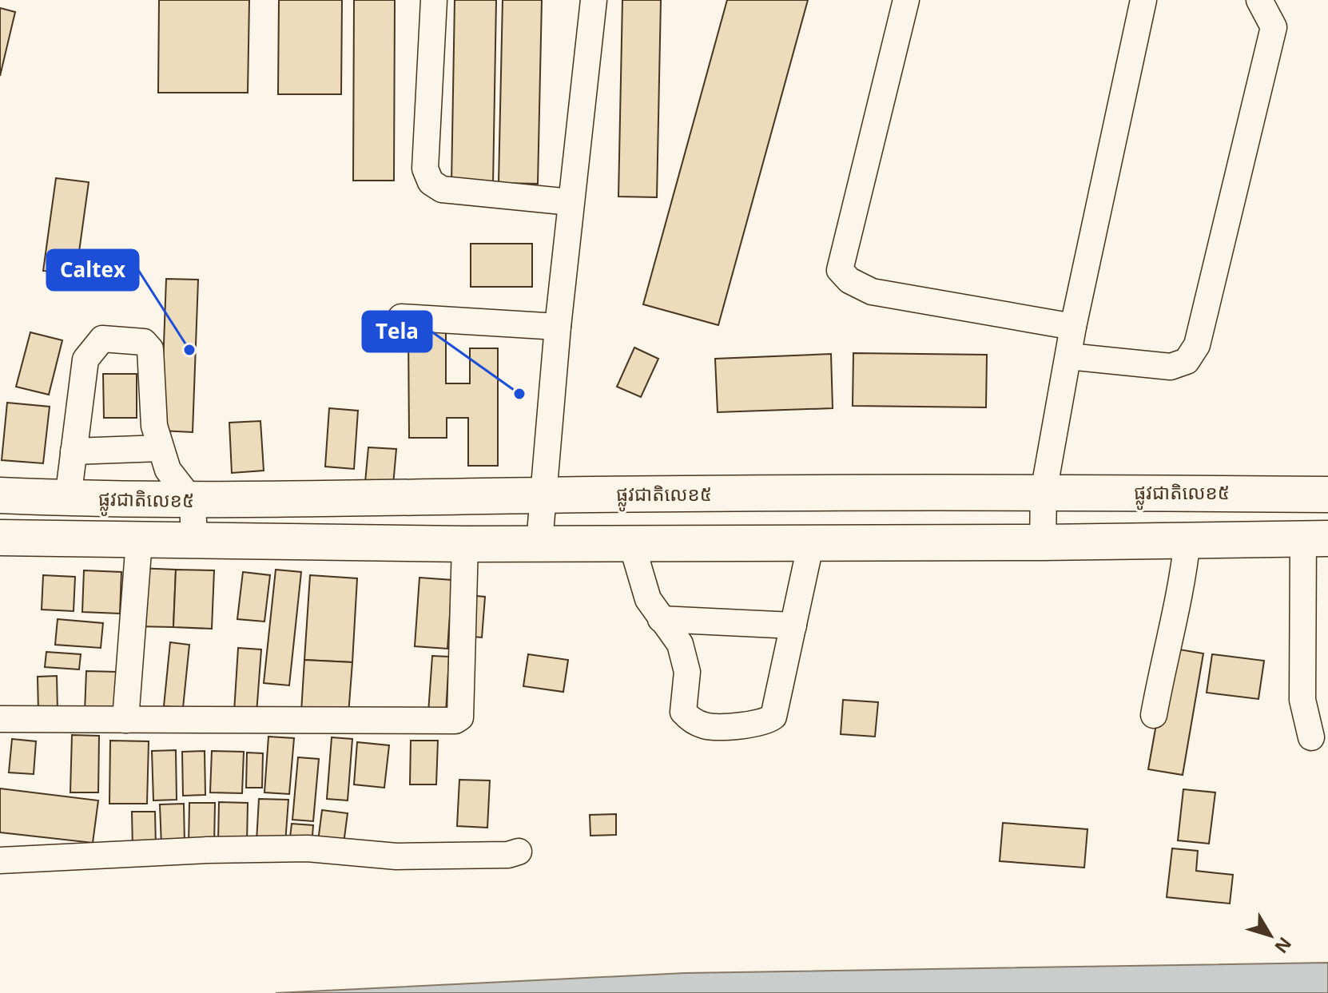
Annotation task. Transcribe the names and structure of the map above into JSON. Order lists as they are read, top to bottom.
{
  "streets": {
    "highway": ["ផ្លូវជាតិលេខ៥"]
  },
  "places": ["Caltex", "Tela"],
  "north": "bottom right"
}
